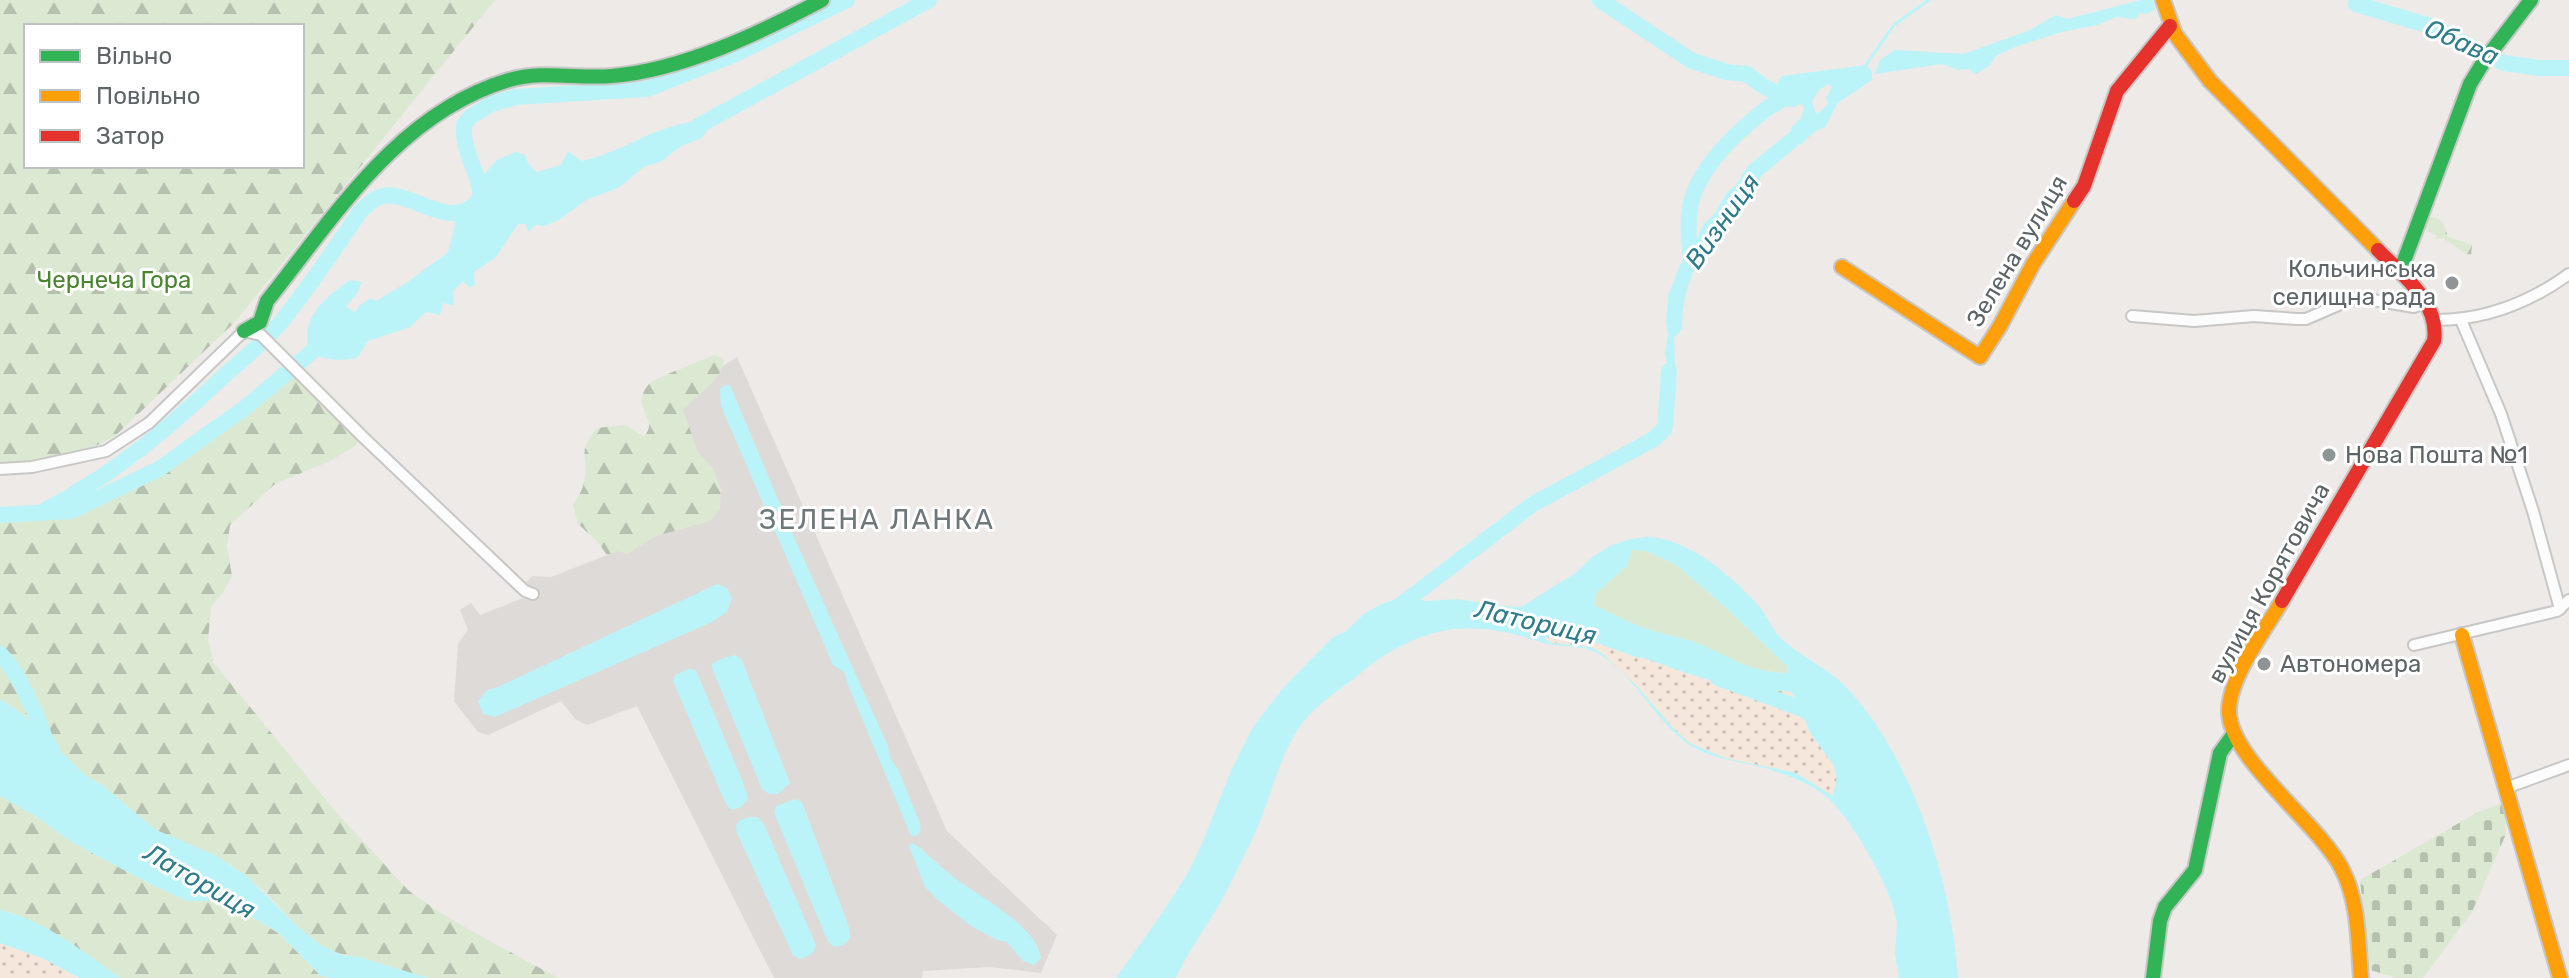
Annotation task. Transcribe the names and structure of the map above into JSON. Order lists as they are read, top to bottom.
{
  "streets": {
    "street": ["Зелена вулиця", "вулиця Корятовича"]
  },
  "districts": ["ЗЕЛЕНА ЛАНКА"],
  "water": ["Обава", "Визниця", "Латориця"],
  "parks": ["Чернеча Гора"],
  "places": ["Кольчинська селищна рада", "Нова Пошта №1", "Автономера"],
  "legend": ["Вільно", "Повільно", "Затор"]
}
